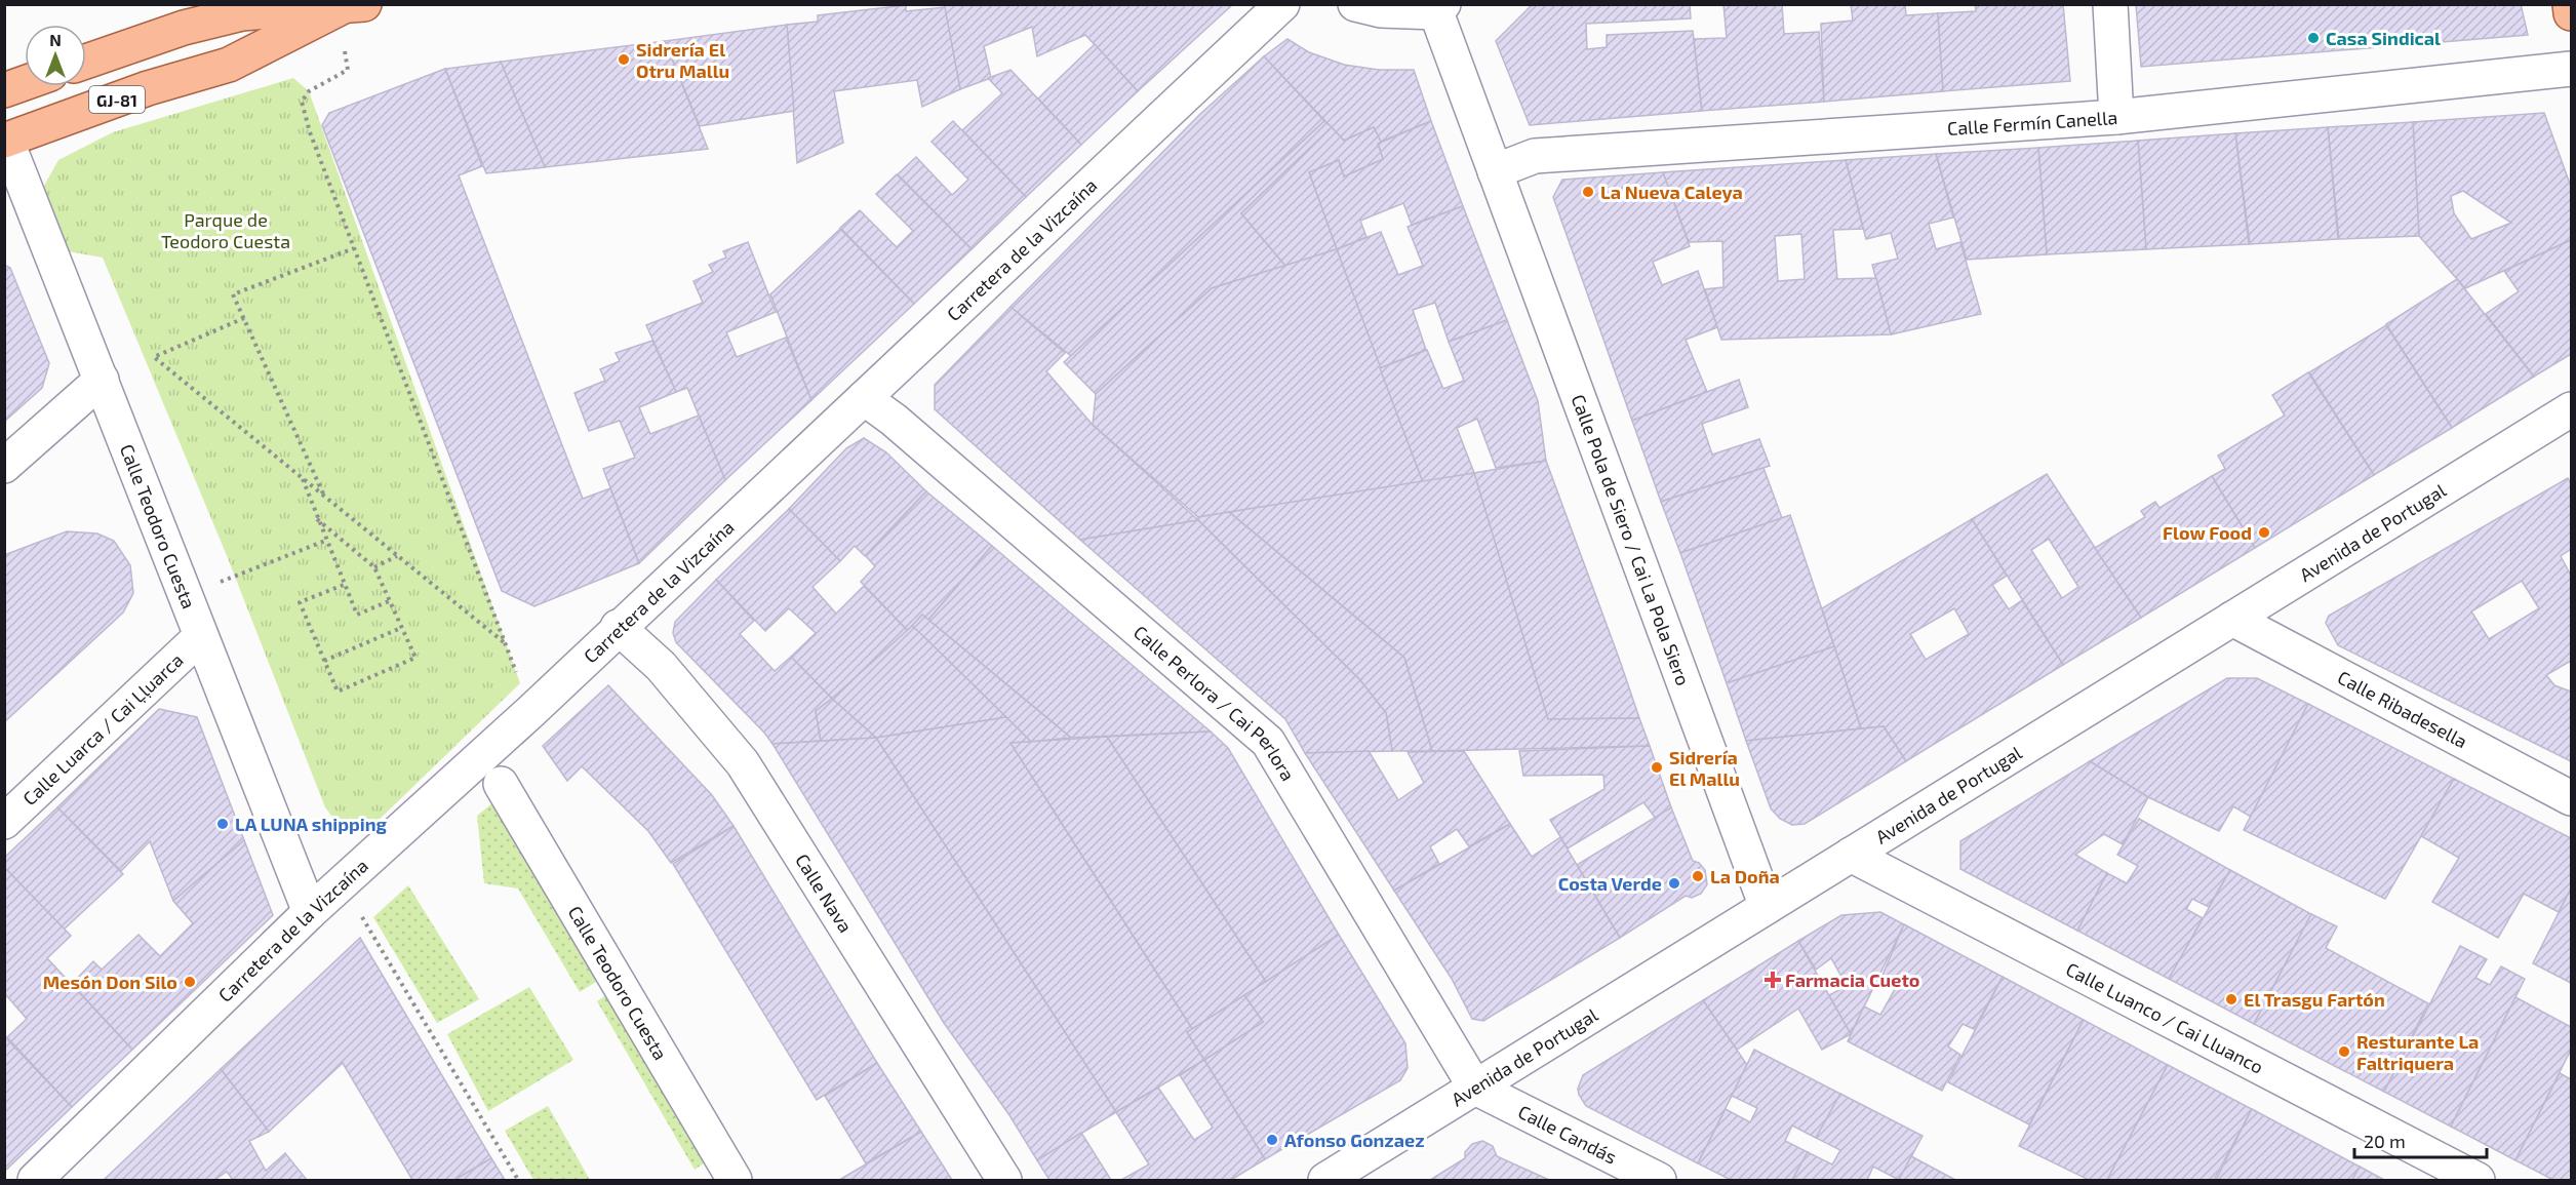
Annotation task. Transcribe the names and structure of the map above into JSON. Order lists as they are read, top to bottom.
{
  "streets": {
    "main road": ["GJ-81"],
    "street": [
      "Calle Fermín Canella",
      "Carretera de la Vizcaína",
      "Calle Teodoro Cuesta",
      "Avenida de Portugal",
      "Calle Pola de Siero / Cai La Pola Siero",
      "Calle Perlora / Cai Perlora",
      "Calle Ribadesella",
      "Calle Luarca / Cai Ḷḷuarca",
      "Calle Nava",
      "Calle Luanco / Cai Lluanco",
      "Calle Candás"
    ]
  },
  "crossings": [
    ["GJ-81", "Calle Teodoro Cuesta"],
    ["Calle Fermín Canella", "Calle Pola de Siero / Cai La Pola Siero"],
    ["Carretera de la Vizcaína", "Calle Teodoro Cuesta"],
    ["Carretera de la Vizcaína", "Calle Perlora / Cai Perlora"],
    ["Carretera de la Vizcaína", "Calle Nava"],
    ["Calle Teodoro Cuesta", "Calle Luarca / Cai Ḷḷuarca"],
    ["Avenida de Portugal", "Calle Pola de Siero / Cai La Pola Siero"],
    ["Avenida de Portugal", "Calle Perlora / Cai Perlora"],
    ["Avenida de Portugal", "Calle Ribadesella"],
    ["Avenida de Portugal", "Calle Luanco / Cai Lluanco"],
    ["Avenida de Portugal", "Calle Candás"],
    ["Calle Perlora / Cai Perlora", "Calle Candás"]
  ],
  "parks": ["Parque de Teodoro Cuesta"],
  "places": {
    "other": [
      "Casa Sindical",
      "Sidrería El Otru Mallu",
      "La Nueva Caleya",
      "Flow Food",
      "Sidrería El Mallu",
      "LA LUNA shipping",
      "La Doña",
      "Costa Verde",
      "Mesón Don Silo",
      "El Trasgu Fartón",
      "Resturante La Faltriquera",
      "Afonso Gonzaez"
    ],
    "health": ["Farmacia Cueto"]
  },
  "scale_bar": "20 m",
  "north": "top"
}
